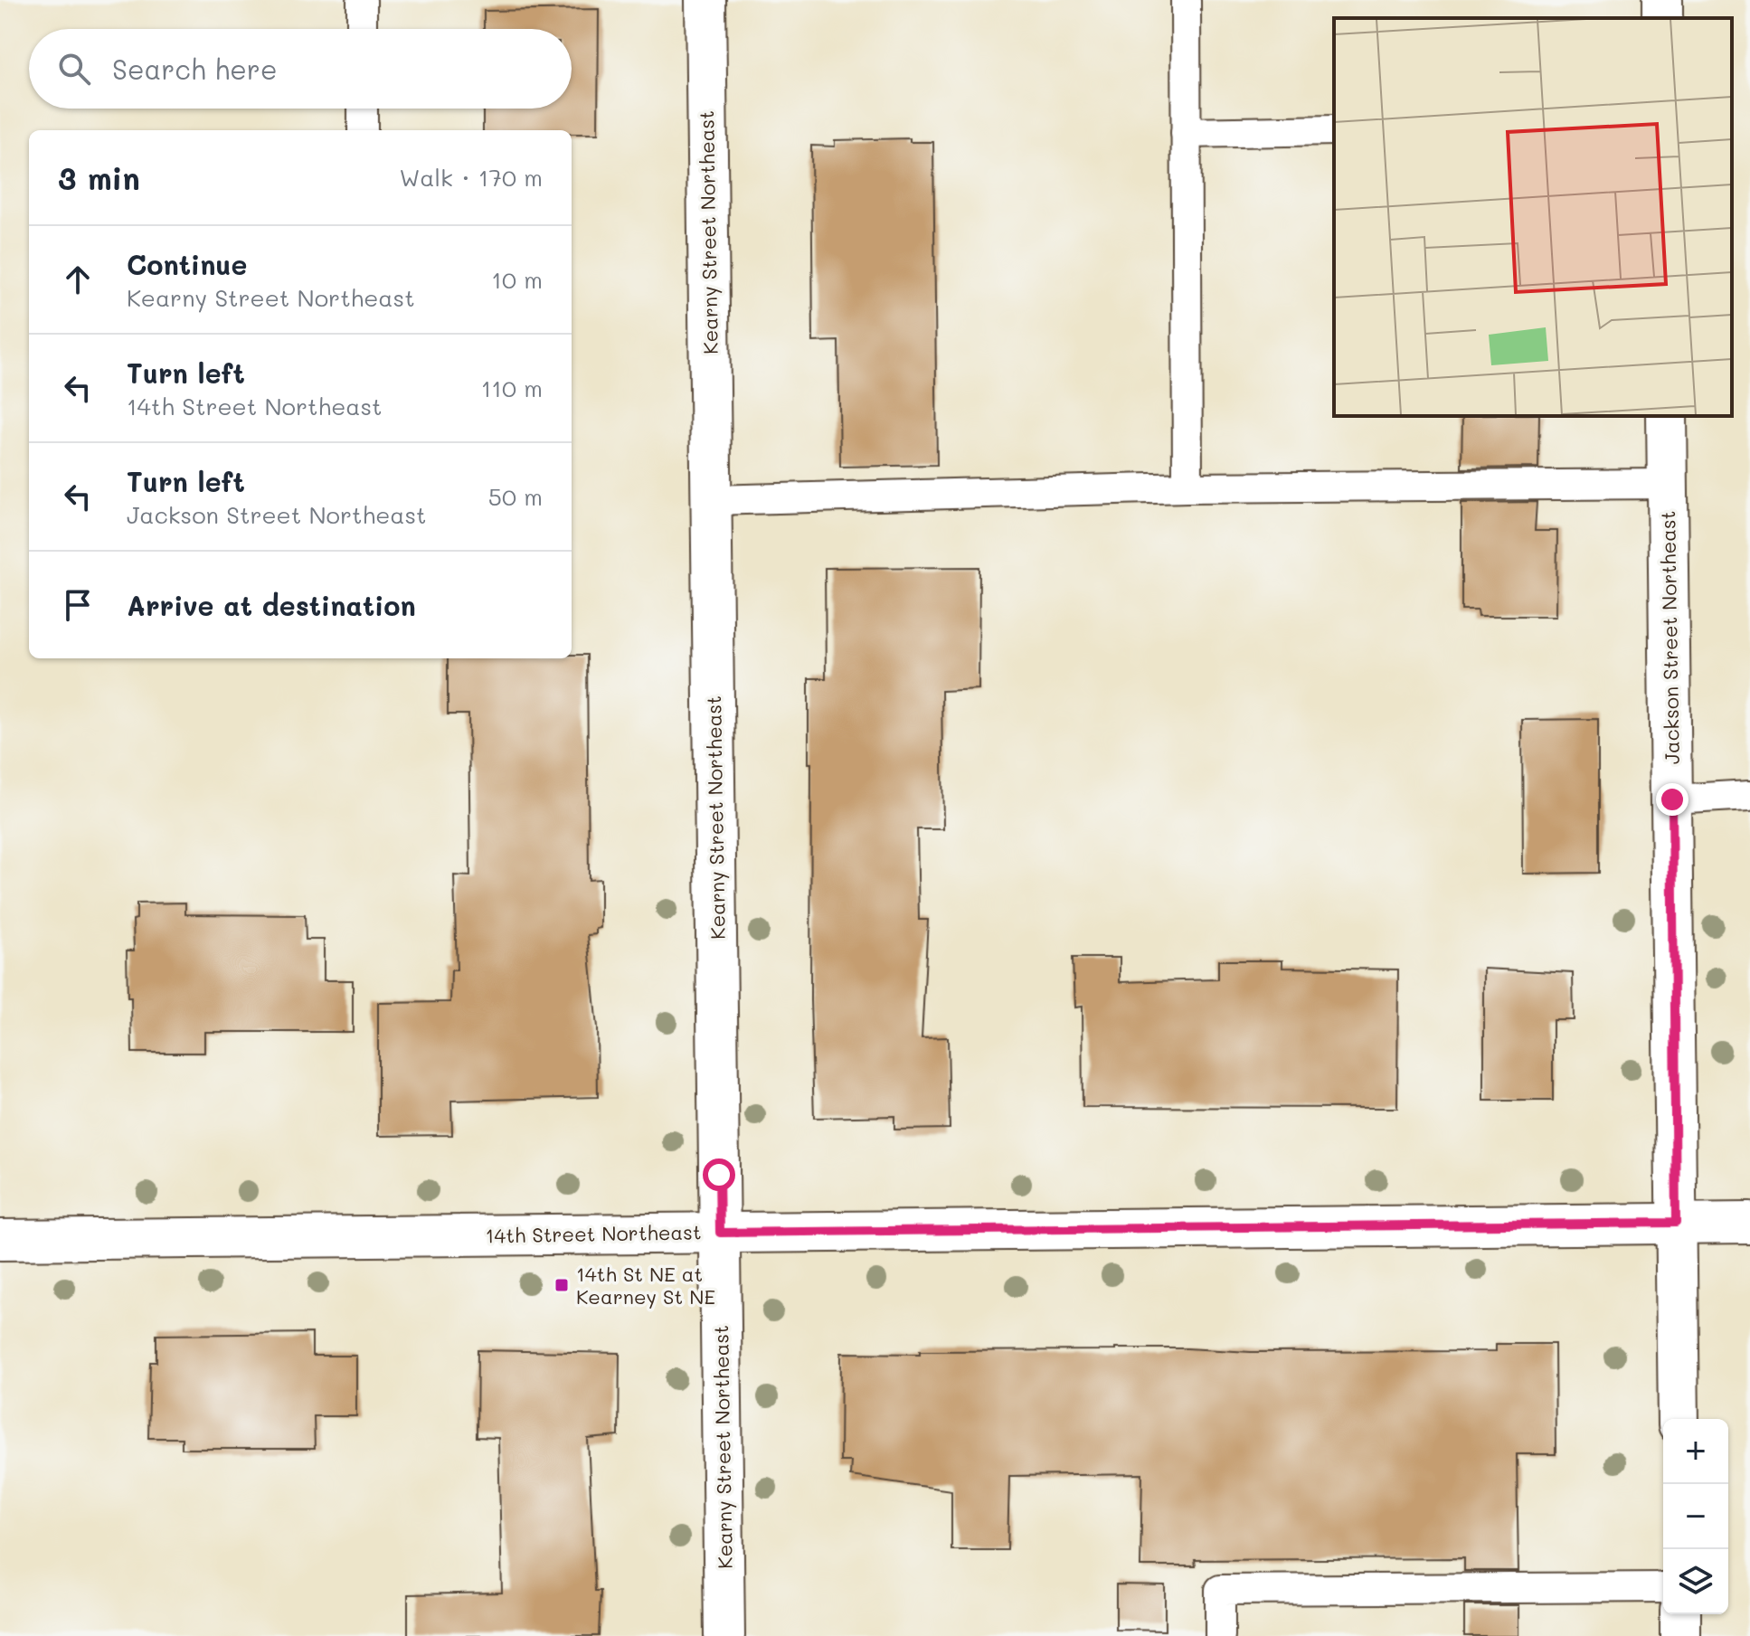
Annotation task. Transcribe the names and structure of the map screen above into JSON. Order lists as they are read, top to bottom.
{
  "streets": {
    "street": ["Kearny Street Northeast", "Jackson Street Northeast", "14th Street Northeast"]
  },
  "crossings": [
    ["Kearny Street Northeast", "14th Street Northeast"],
    ["Jackson Street Northeast", "14th Street Northeast"]
  ],
  "places": {
    "transit": ["14th St NE at Kearney St NE"]
  },
  "page": {
    "search": "Search here",
    "heading": ["3 min", "Walk · 170 m"],
    "list": [
      ["Continue", "Kearny Street Northeast", "10 m"],
      ["Turn left", "14th Street Northeast", "110 m"],
      ["Turn left", "Jackson Street Northeast", "50 m"],
      "Arrive at destination"
    ],
    "map_buttons": ["+", "−"]
  }
}
